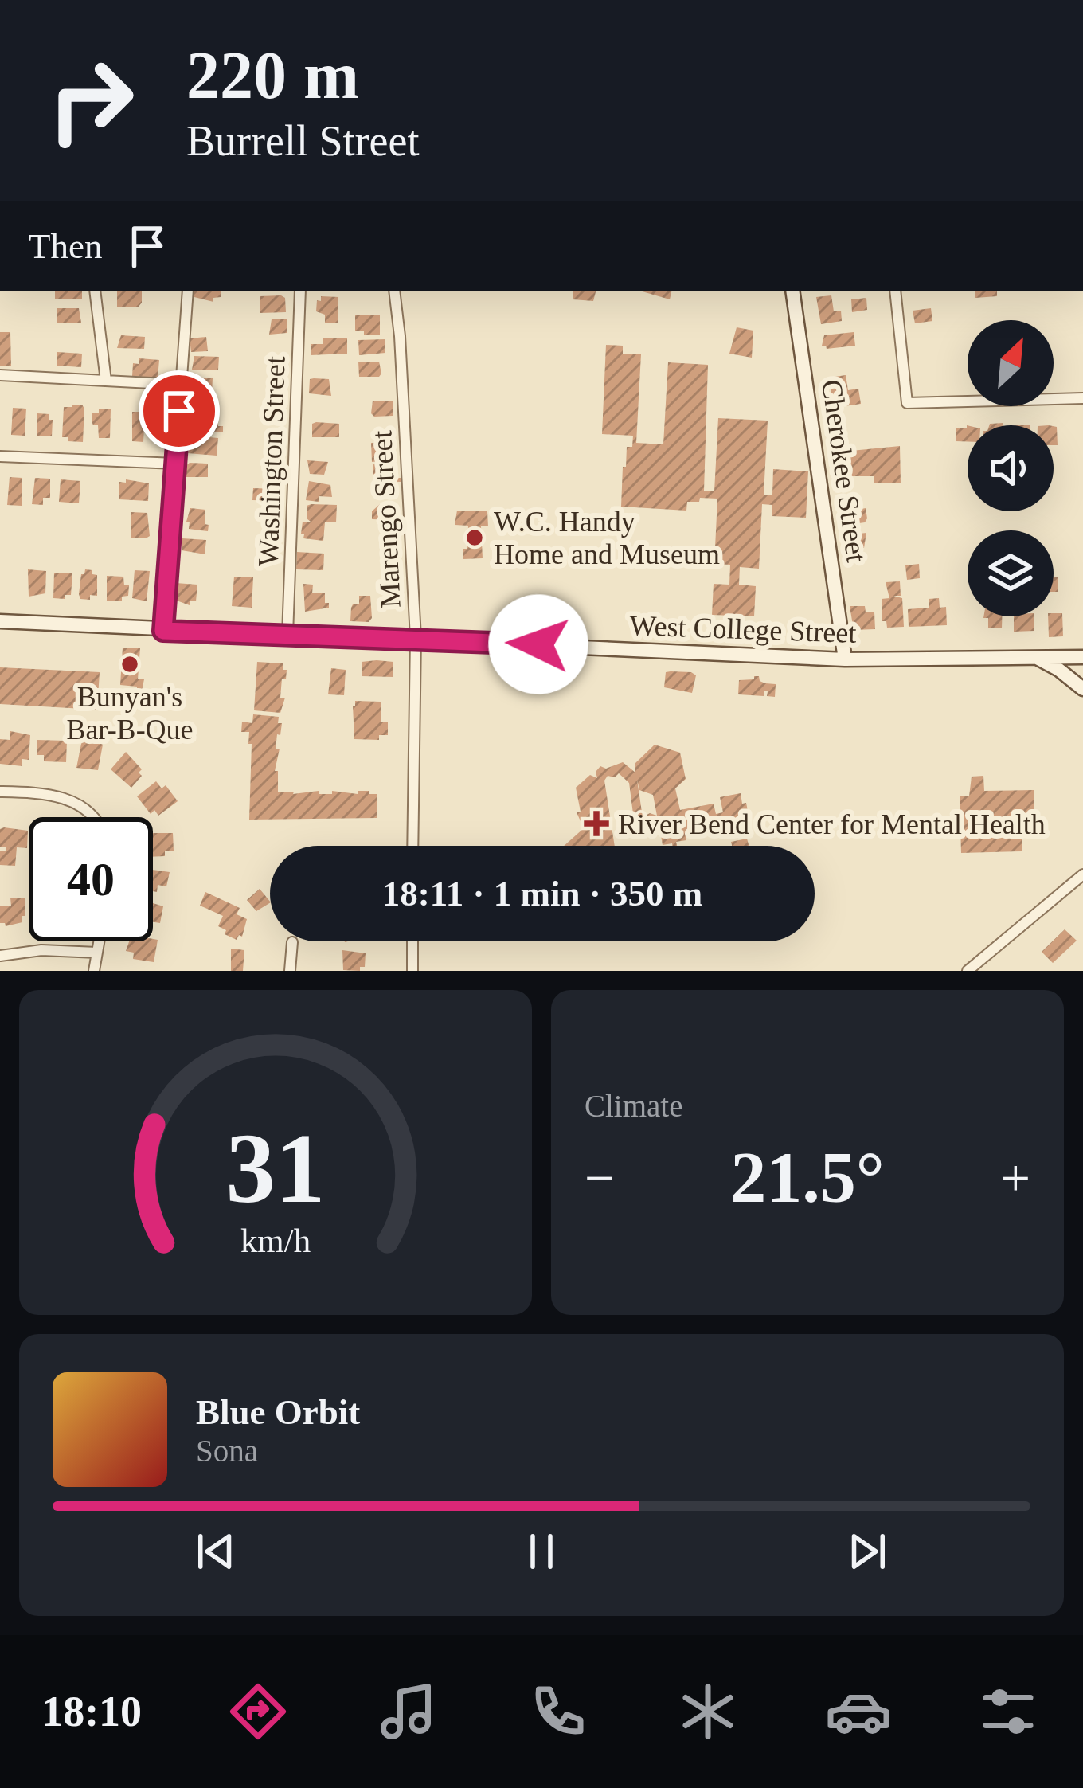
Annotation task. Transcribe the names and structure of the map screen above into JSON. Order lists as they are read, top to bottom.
{
  "streets": {
    "street": [
      "Washington Street",
      "Cherokee Street",
      "Marengo Street",
      "West College Street"
    ]
  },
  "crossings": [
    ["Washington Street", "West College Street"],
    ["Cherokee Street", "West College Street"],
    ["Marengo Street", "West College Street"]
  ],
  "places": {
    "other": ["W.C. Handy Home and Museum", "Bunyan's Bar-B-Que"],
    "health": ["River Bend Center for Mental Health"]
  },
  "north": "top right",
  "page": {
    "turn": ["220 m", "Burrell Street"],
    "then": "Then",
    "limit": "40",
    "trip": "18:11 · 1 min · 350 m",
    "tile": "Climate",
    "heat": ["−", "21.5°", "+"],
    "song": ["Blue Orbit", "Sona"],
    "tabs": "18:10",
    "gauge": ["31", "km/h"]
  }
}
